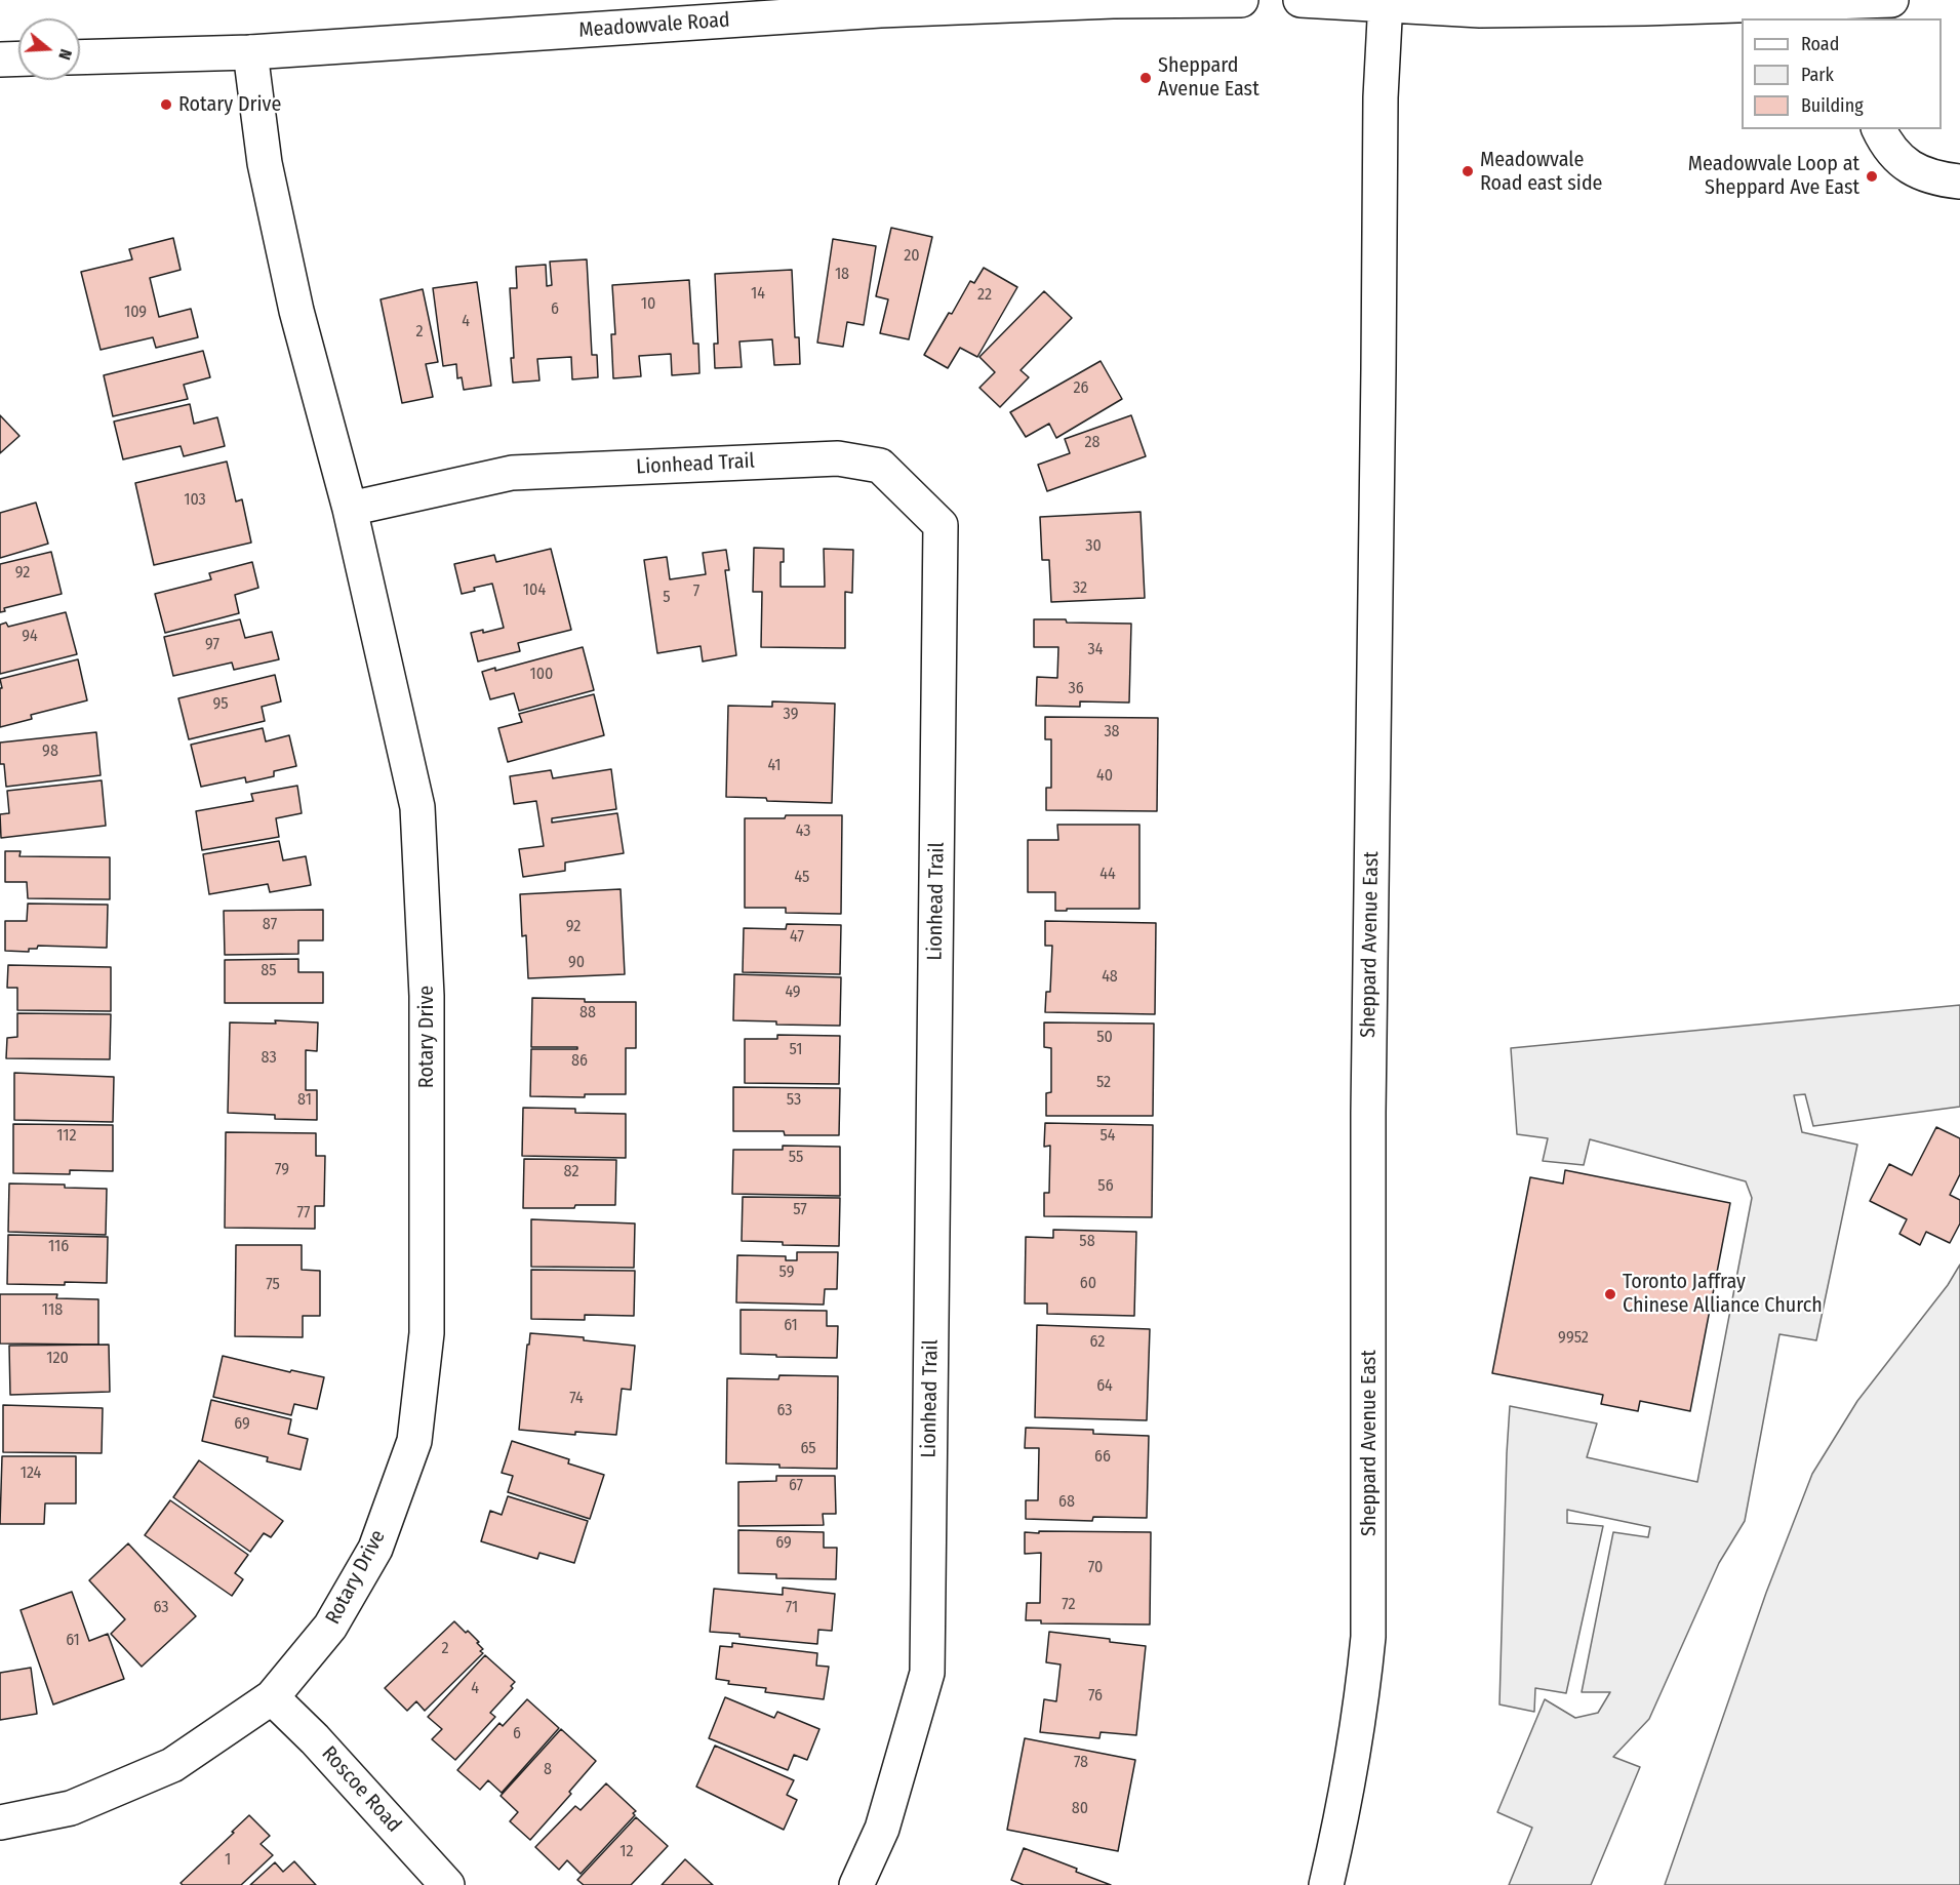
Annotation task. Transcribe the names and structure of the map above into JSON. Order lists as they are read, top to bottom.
{
  "streets": {
    "street": [
      "Meadowvale Road",
      "Lionhead Trail",
      "Sheppard Avenue East",
      "Rotary Drive",
      "Roscoe Road"
    ]
  },
  "crossings": [
    ["Meadowvale Road", "Rotary Drive"],
    ["Lionhead Trail", "Rotary Drive"],
    ["Rotary Drive", "Roscoe Road"]
  ],
  "places": [
    "Sheppard Avenue East",
    "Rotary Drive",
    "Meadowvale Road east side",
    "Meadowvale Loop at Sheppard Ave East",
    "Toronto Jaffray Chinese Alliance Church"
  ],
  "house_numbers": [
    "20",
    "18",
    "14",
    "22",
    "10",
    "6",
    "109",
    "4",
    "2",
    "26",
    "28",
    "103",
    "30",
    "92",
    "32",
    "104",
    "7",
    "5",
    "94",
    "97",
    "34",
    "100",
    "36",
    "95",
    "39",
    "38",
    "98",
    "41",
    "40",
    "43",
    "44",
    "45",
    "87",
    "92",
    "47",
    "90",
    "85",
    "48",
    "49",
    "88",
    "50",
    "51",
    "83",
    "86",
    "52",
    "81",
    "53",
    "112",
    "54",
    "55",
    "79",
    "82",
    "56",
    "57",
    "77",
    "58",
    "116",
    "59",
    "60",
    "75",
    "118",
    "61",
    "9952",
    "62",
    "120",
    "64",
    "74",
    "63",
    "69",
    "65",
    "66",
    "124",
    "67",
    "68",
    "69",
    "70",
    "72",
    "63",
    "71",
    "61",
    "2",
    "4",
    "76",
    "6",
    "78",
    "8",
    "80",
    "12",
    "1"
  ],
  "legend": ["Road", "Park", "Building"],
  "north": "right"
}
